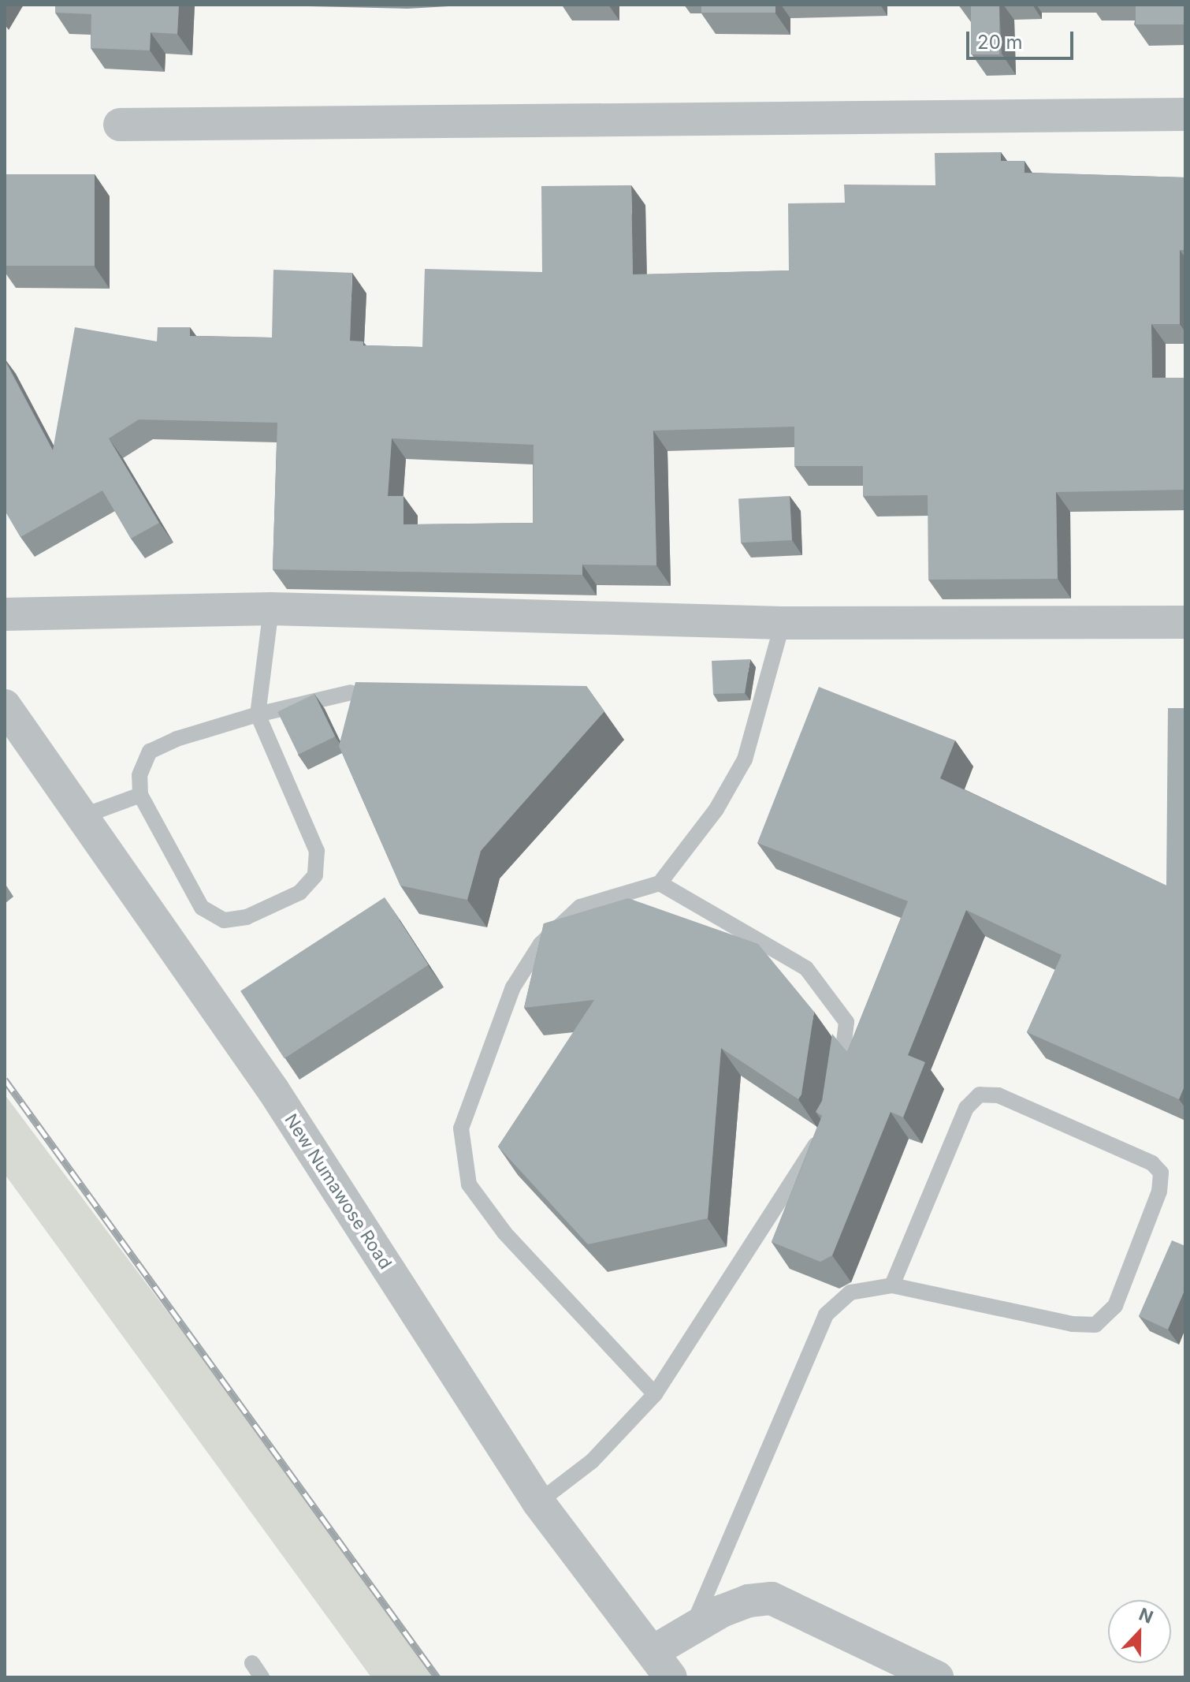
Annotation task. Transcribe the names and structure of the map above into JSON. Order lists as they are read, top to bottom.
{
  "streets": {
    "street": ["New Numawose Road"]
  },
  "scale_bar": "20 m",
  "north": "top"
}
